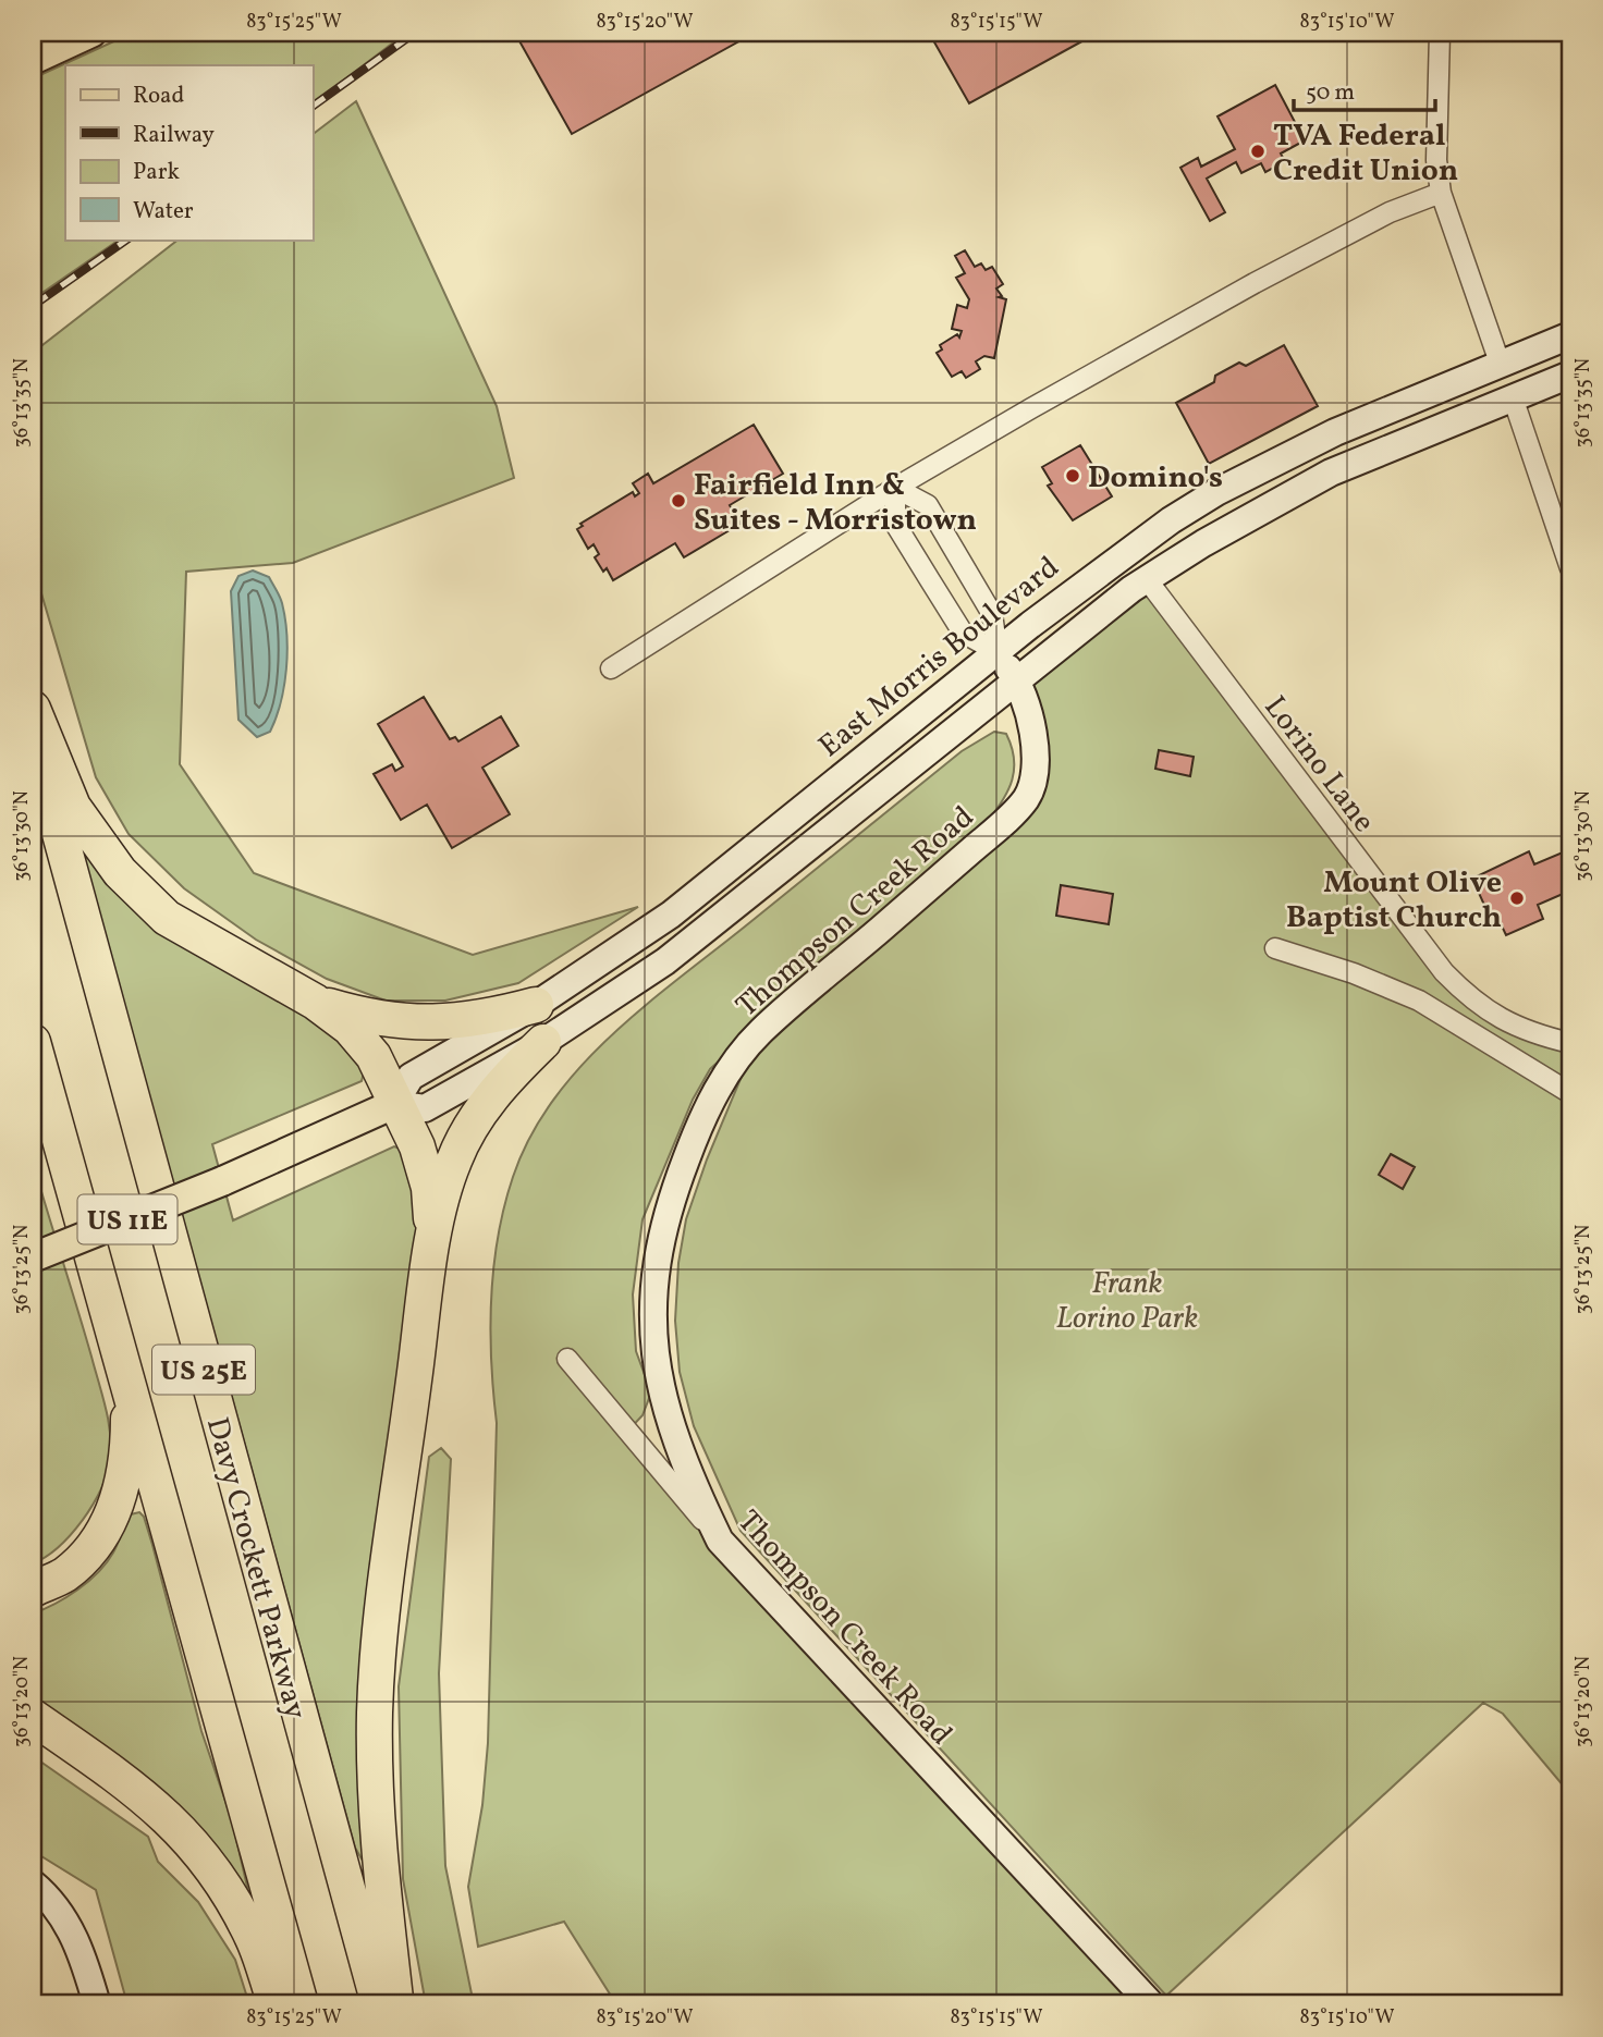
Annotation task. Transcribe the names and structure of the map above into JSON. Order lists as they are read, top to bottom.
{
  "streets": {
    "highway": ["US 11E", "US 25E", "Davy Crockett Parkway"],
    "main road": ["East Morris Boulevard", "Thompson Creek Road"],
    "street": ["Lorino Lane"]
  },
  "crossings": [
    ["East Morris Boulevard", "US 11E"],
    ["US 11E", "US 25E"]
  ],
  "parks": ["Frank Lorino Park"],
  "places": [
    "TVA Federal Credit Union",
    "Domino's",
    "Fairfield Inn & Suites - Morristown",
    "Mount Olive Baptist Church"
  ],
  "legend": [
    "Road",
    "Railway",
    "Park",
    "Water"
  ],
  "scale_bar": "50 m",
  "coordinates": [
    "83°15'25\"W",
    "83°15'20\"W",
    "83°15'15\"W",
    "83°15'10\"W",
    "36°13'35\"N",
    "36°13'30\"N",
    "36°13'25\"N",
    "36°13'20\"N"
  ]
}
